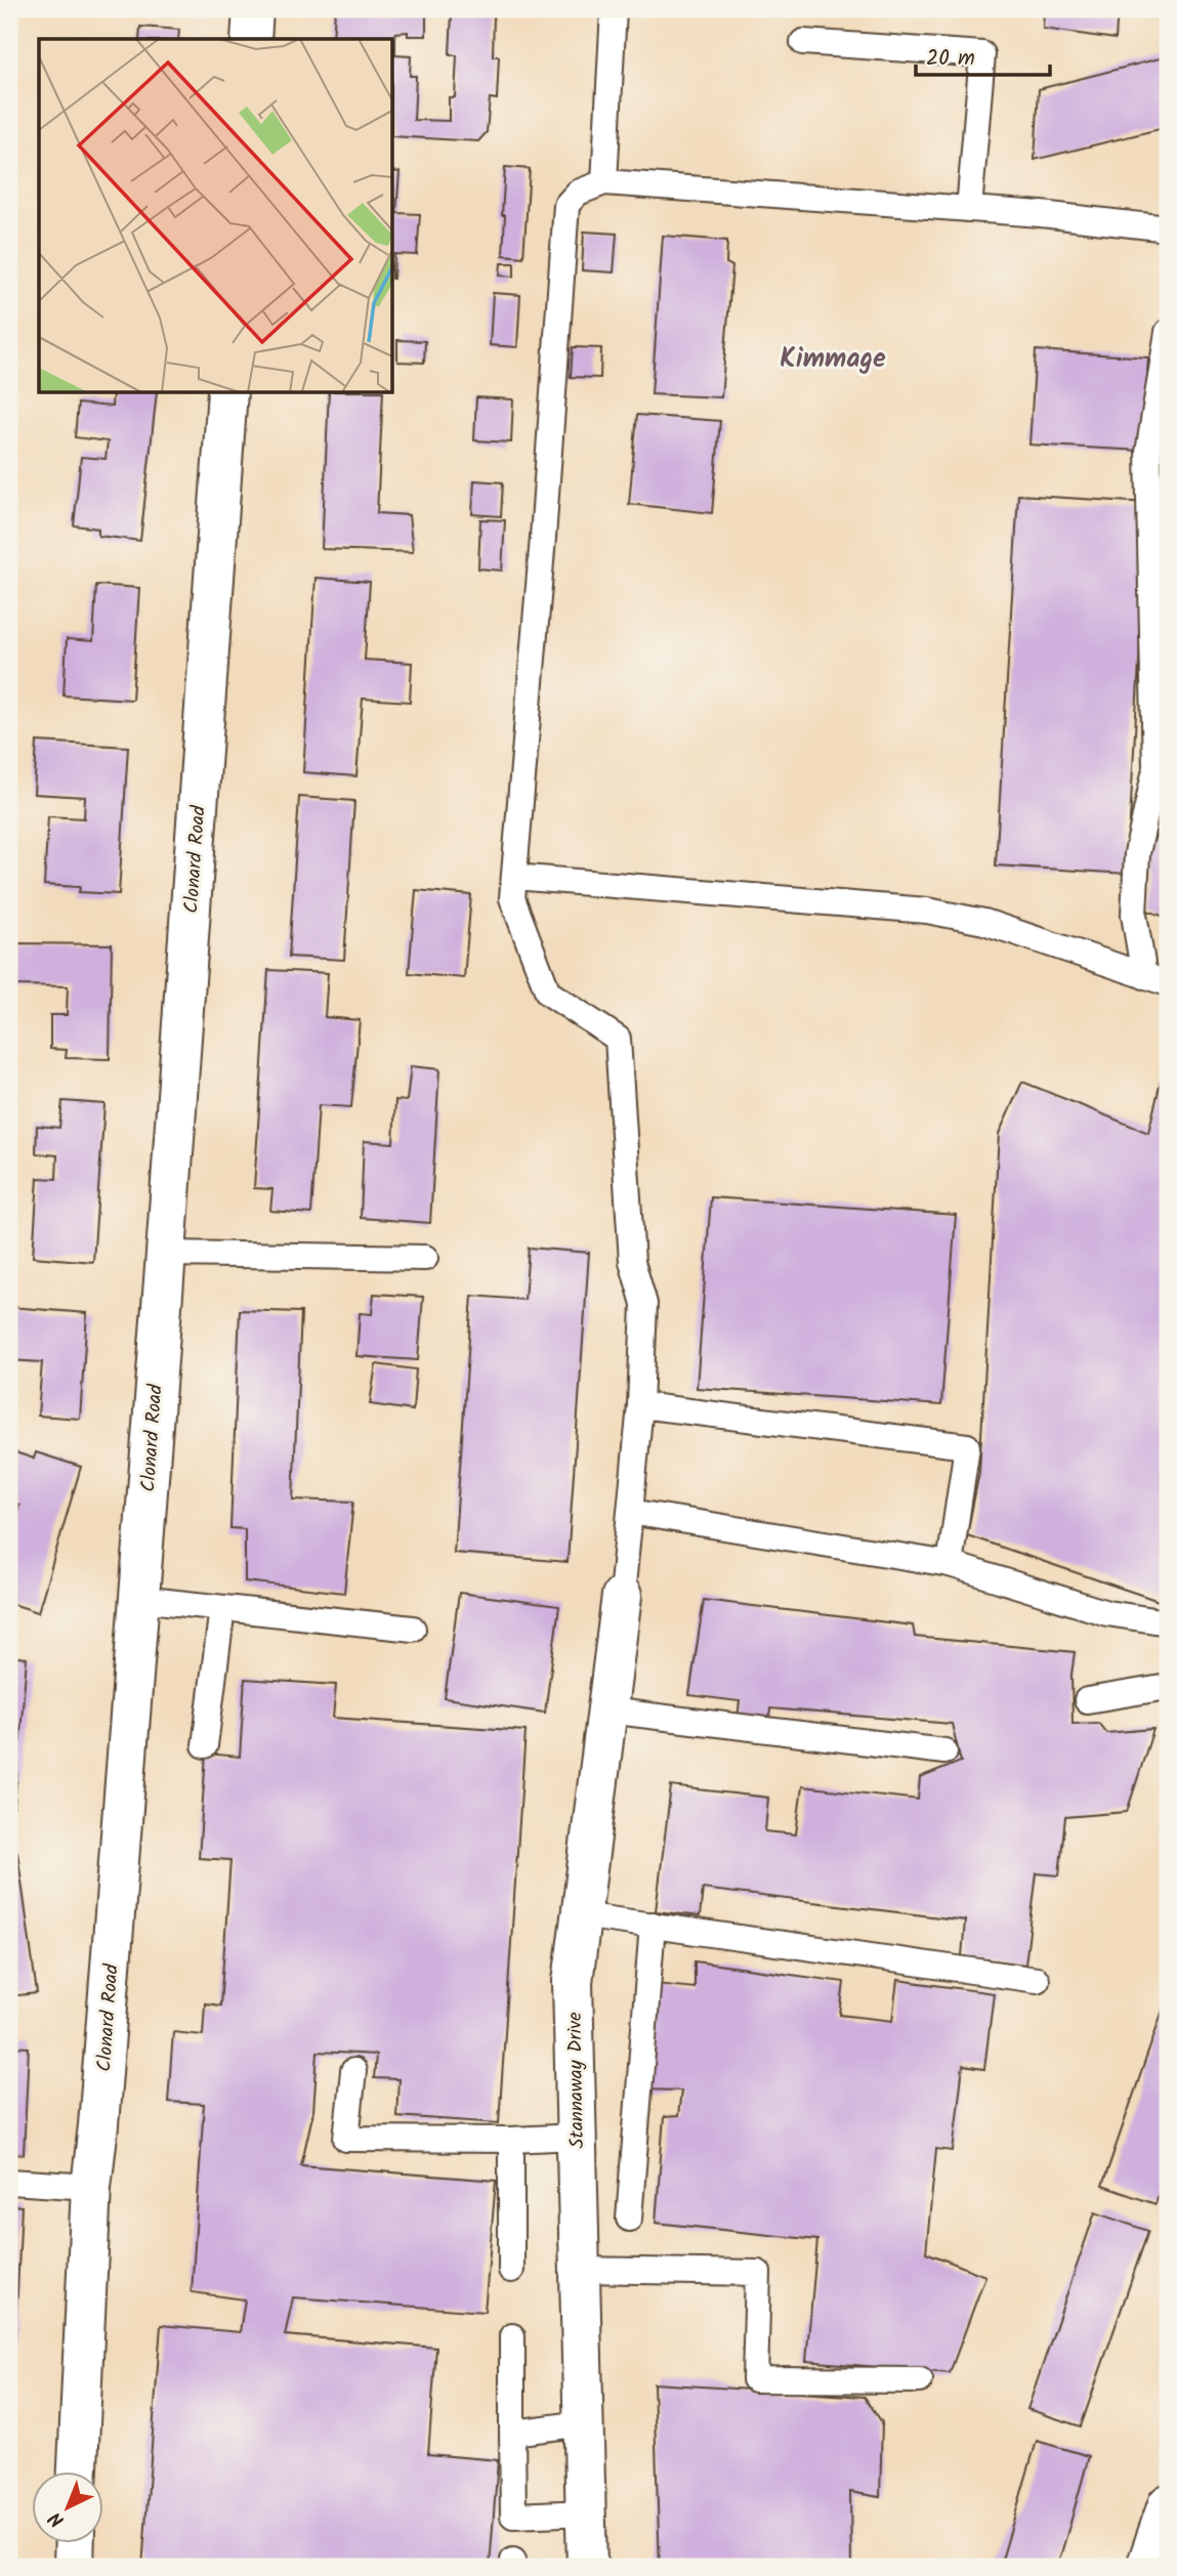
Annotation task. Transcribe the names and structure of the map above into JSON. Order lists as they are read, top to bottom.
{
  "streets": {
    "street": ["Clonard Road", "Stannaway Drive"]
  },
  "districts": ["Kimmage"],
  "scale_bar": "20 m",
  "north": "bottom left"
}
